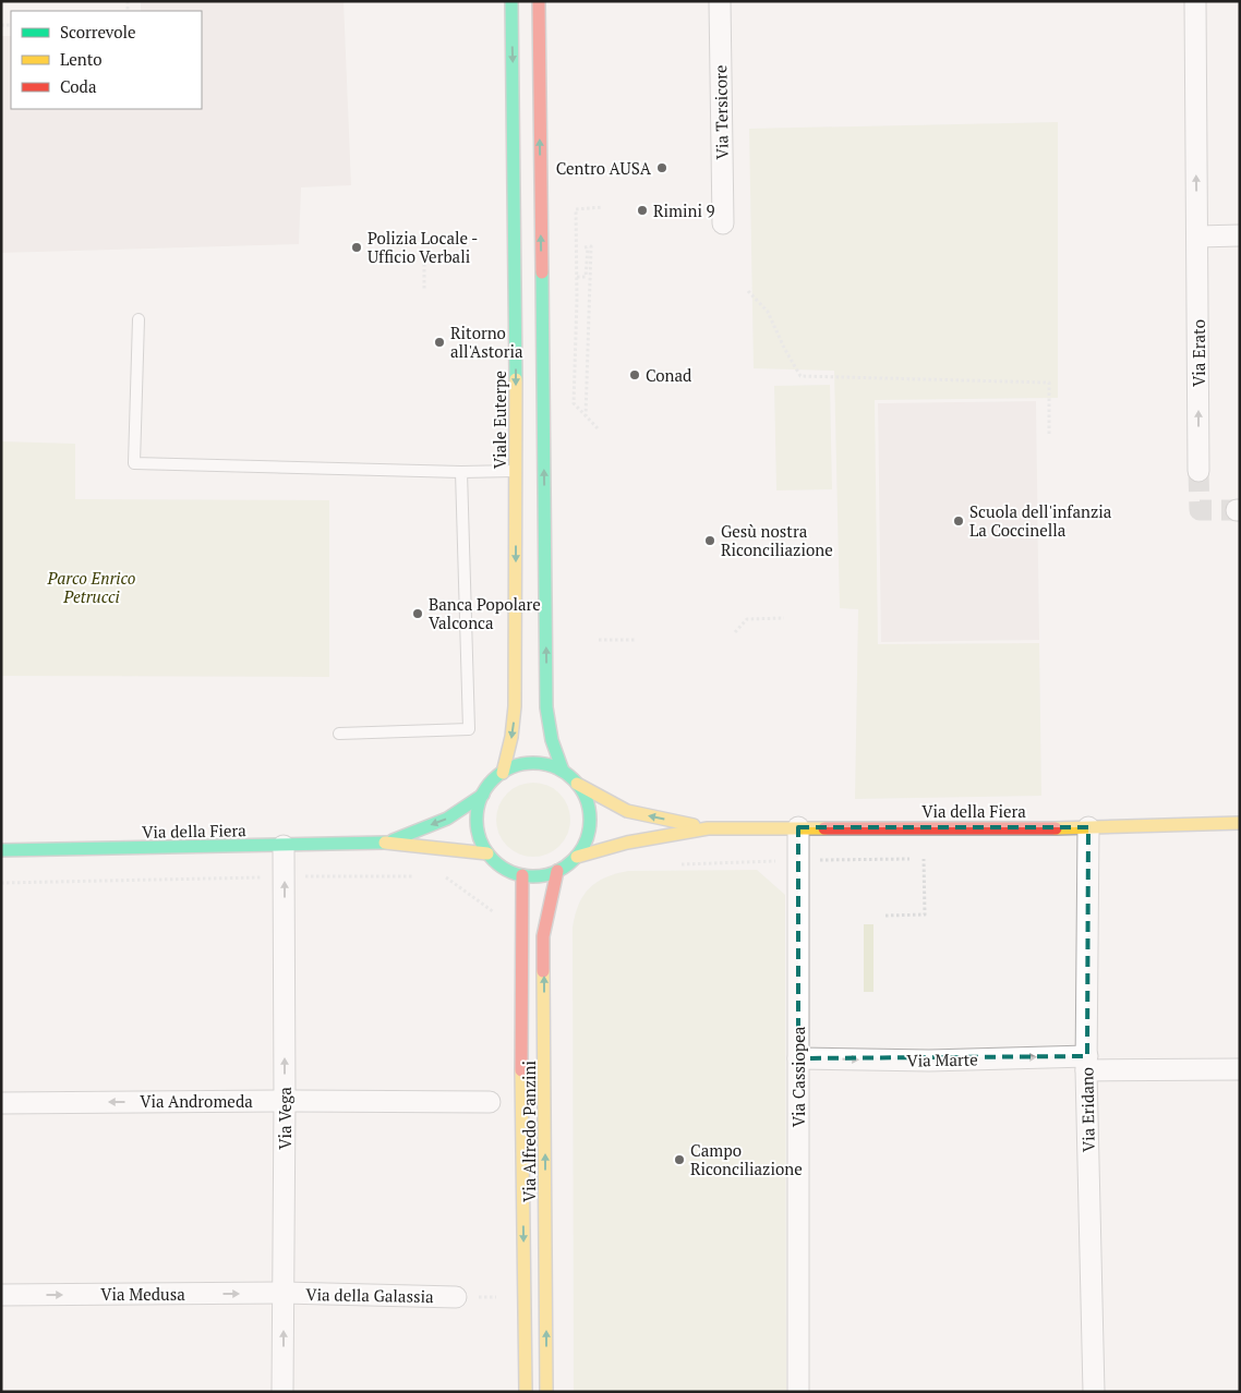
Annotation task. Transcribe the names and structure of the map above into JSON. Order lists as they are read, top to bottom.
{
  "streets": {
    "main road": ["Viale Euterpe", "Via della Fiera", "Via Alfredo Panzini"],
    "street": [
      "Via Tersicore",
      "Via Erato",
      "Via Marte",
      "Via Cassiopea",
      "Via Andromeda",
      "Via Eridano",
      "Via Vega",
      "Via Medusa",
      "Via della Galassia"
    ]
  },
  "crossings": [
    ["Viale Euterpe", "Via della Fiera"],
    ["Viale Euterpe", "Via Alfredo Panzini"],
    ["Via della Fiera", "Via Cassiopea"],
    ["Via della Fiera", "Via Eridano"],
    ["Via della Fiera", "Via Vega"],
    ["Via della Fiera", "Via Alfredo Panzini"],
    ["Via Marte", "Via Cassiopea"],
    ["Via Marte", "Via Eridano"],
    ["Via Andromeda", "Via Vega"],
    ["Via Vega", "Via Medusa"],
    ["Via Vega", "Via della Galassia"],
    ["Via Medusa", "Via della Galassia"]
  ],
  "one_way": [
    "Via Erato",
    "Via Marte",
    "Via Andromeda",
    "Via Vega",
    "Via Medusa"
  ],
  "parks": ["Parco Enrico Petrucci"],
  "places": [
    "Centro AUSA",
    "Rimini 9",
    "Polizia Locale - Ufficio Verbali",
    "Ritorno all'Astoria",
    "Conad",
    "Scuola dell'infanzia La Coccinella",
    "Gesù nostra Riconciliazione",
    "Banca Popolare Valconca",
    "Campo Riconciliazione"
  ],
  "legend": ["Scorrevole", "Lento", "Coda"]
}
